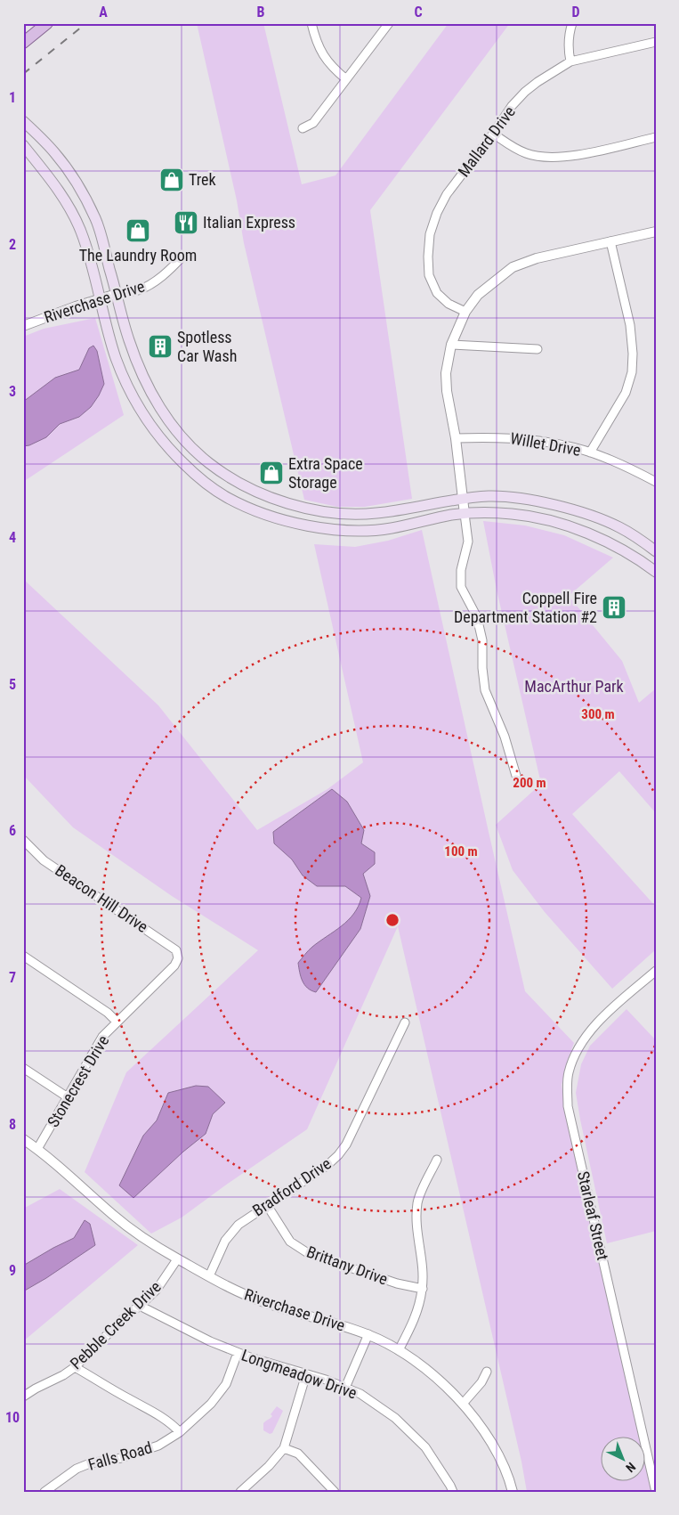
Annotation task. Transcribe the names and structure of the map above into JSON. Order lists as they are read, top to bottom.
{
  "streets": {
    "street": [
      "Mallard Drive",
      "Riverchase Drive",
      "Willet Drive",
      "Beacon Hill Drive",
      "Stonecrest Drive",
      "Bradford Drive",
      "Starleaf Street",
      "Brittany Drive",
      "Pebble Creek Drive",
      "Longmeadow Drive",
      "Falls Road"
    ]
  },
  "crossings": [
    ["Riverchase Drive", "Stonecrest Drive"],
    ["Riverchase Drive", "Bradford Drive"],
    ["Riverchase Drive", "Pebble Creek Drive"],
    ["Beacon Hill Drive", "Stonecrest Drive"],
    ["Bradford Drive", "Brittany Drive"],
    ["Pebble Creek Drive", "Longmeadow Drive"],
    ["Longmeadow Drive", "Falls Road"]
  ],
  "parks": ["MacArthur Park"],
  "places": {
    "shop": ["Trek", "The Laundry Room", "Extra Space Storage"],
    "restaurant": ["Italian Express"],
    "building": ["Spotless Car Wash", "Coppell Fire Department Station #2"]
  },
  "north": "bottom right",
  "grid": {
    "columns": [
      "A",
      "B",
      "C",
      "D"
    ],
    "rows": [
      "1",
      "2",
      "3",
      "4",
      "5",
      "6",
      "7",
      "8",
      "9",
      "10"
    ]
  },
  "rings": ["300 m", "200 m", "100 m"]
}
